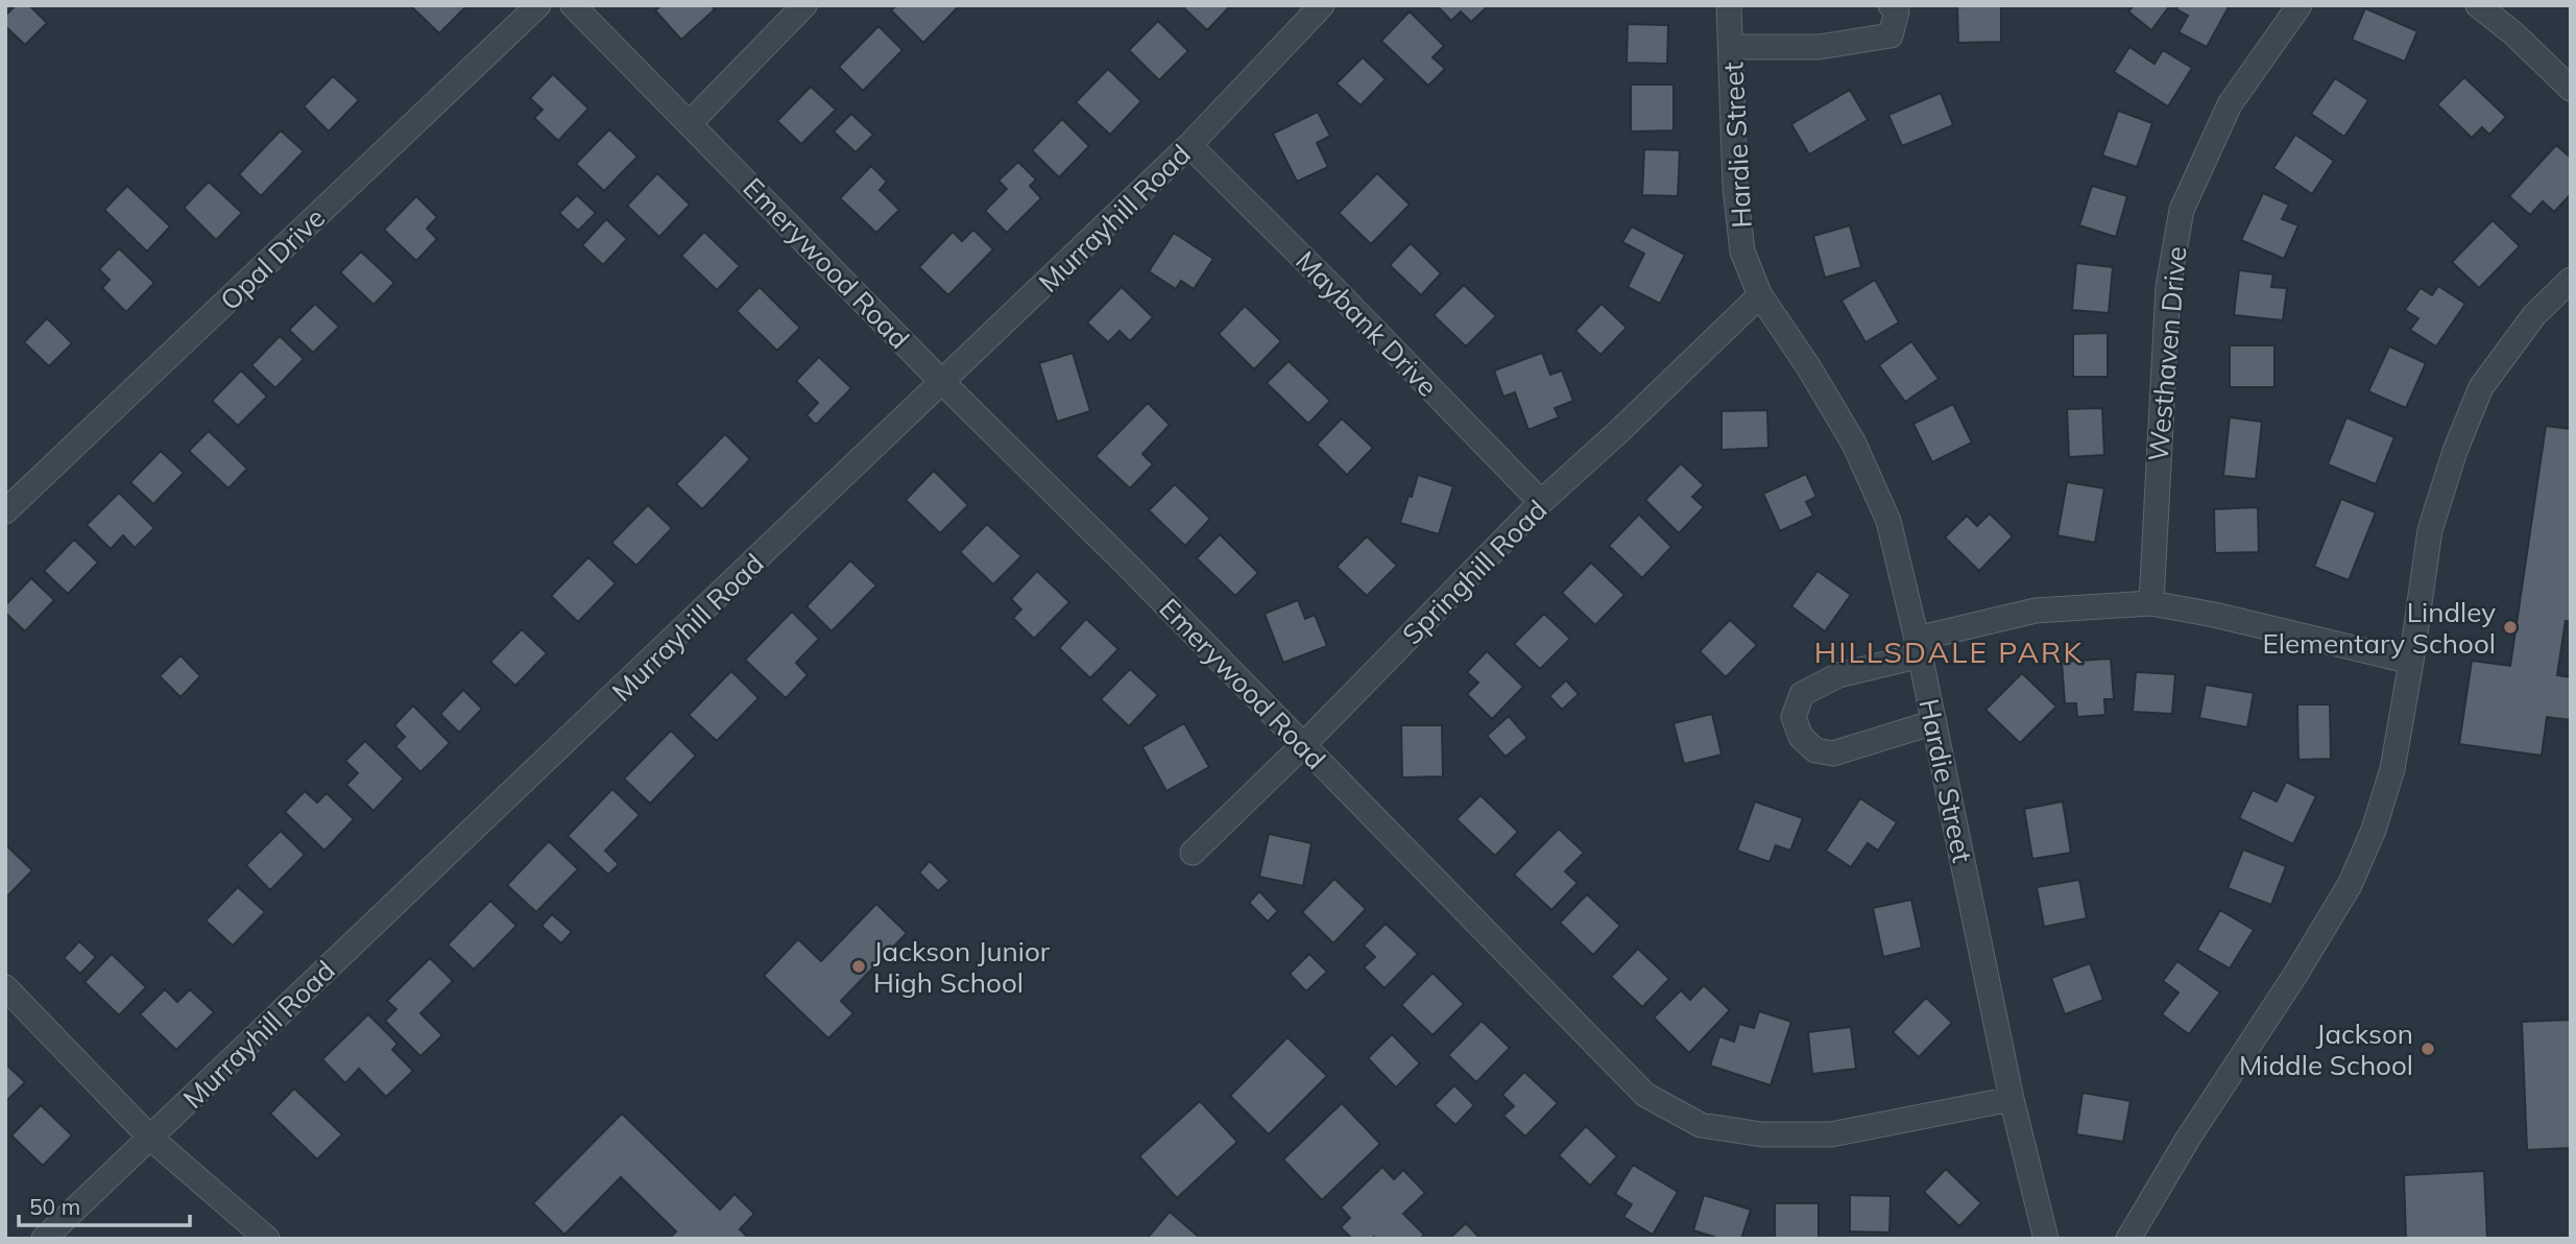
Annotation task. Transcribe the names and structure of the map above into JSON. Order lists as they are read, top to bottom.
{
  "streets": {
    "street": [
      "Hardie Street",
      "Murrayhill Road",
      "Opal Drive",
      "Emerywood Road",
      "Maybank Drive",
      "Westhaven Drive",
      "Springhill Road"
    ]
  },
  "crossings": [
    ["Hardie Street", "Emerywood Road"],
    ["Hardie Street", "Springhill Road"],
    ["Murrayhill Road", "Emerywood Road"],
    ["Murrayhill Road", "Maybank Drive"],
    ["Emerywood Road", "Springhill Road"],
    ["Maybank Drive", "Springhill Road"]
  ],
  "districts": ["HILLSDALE PARK"],
  "places": ["Lindley Elementary School", "Jackson Junior High School", "Jackson Middle School"],
  "scale_bar": "50 m"
}
